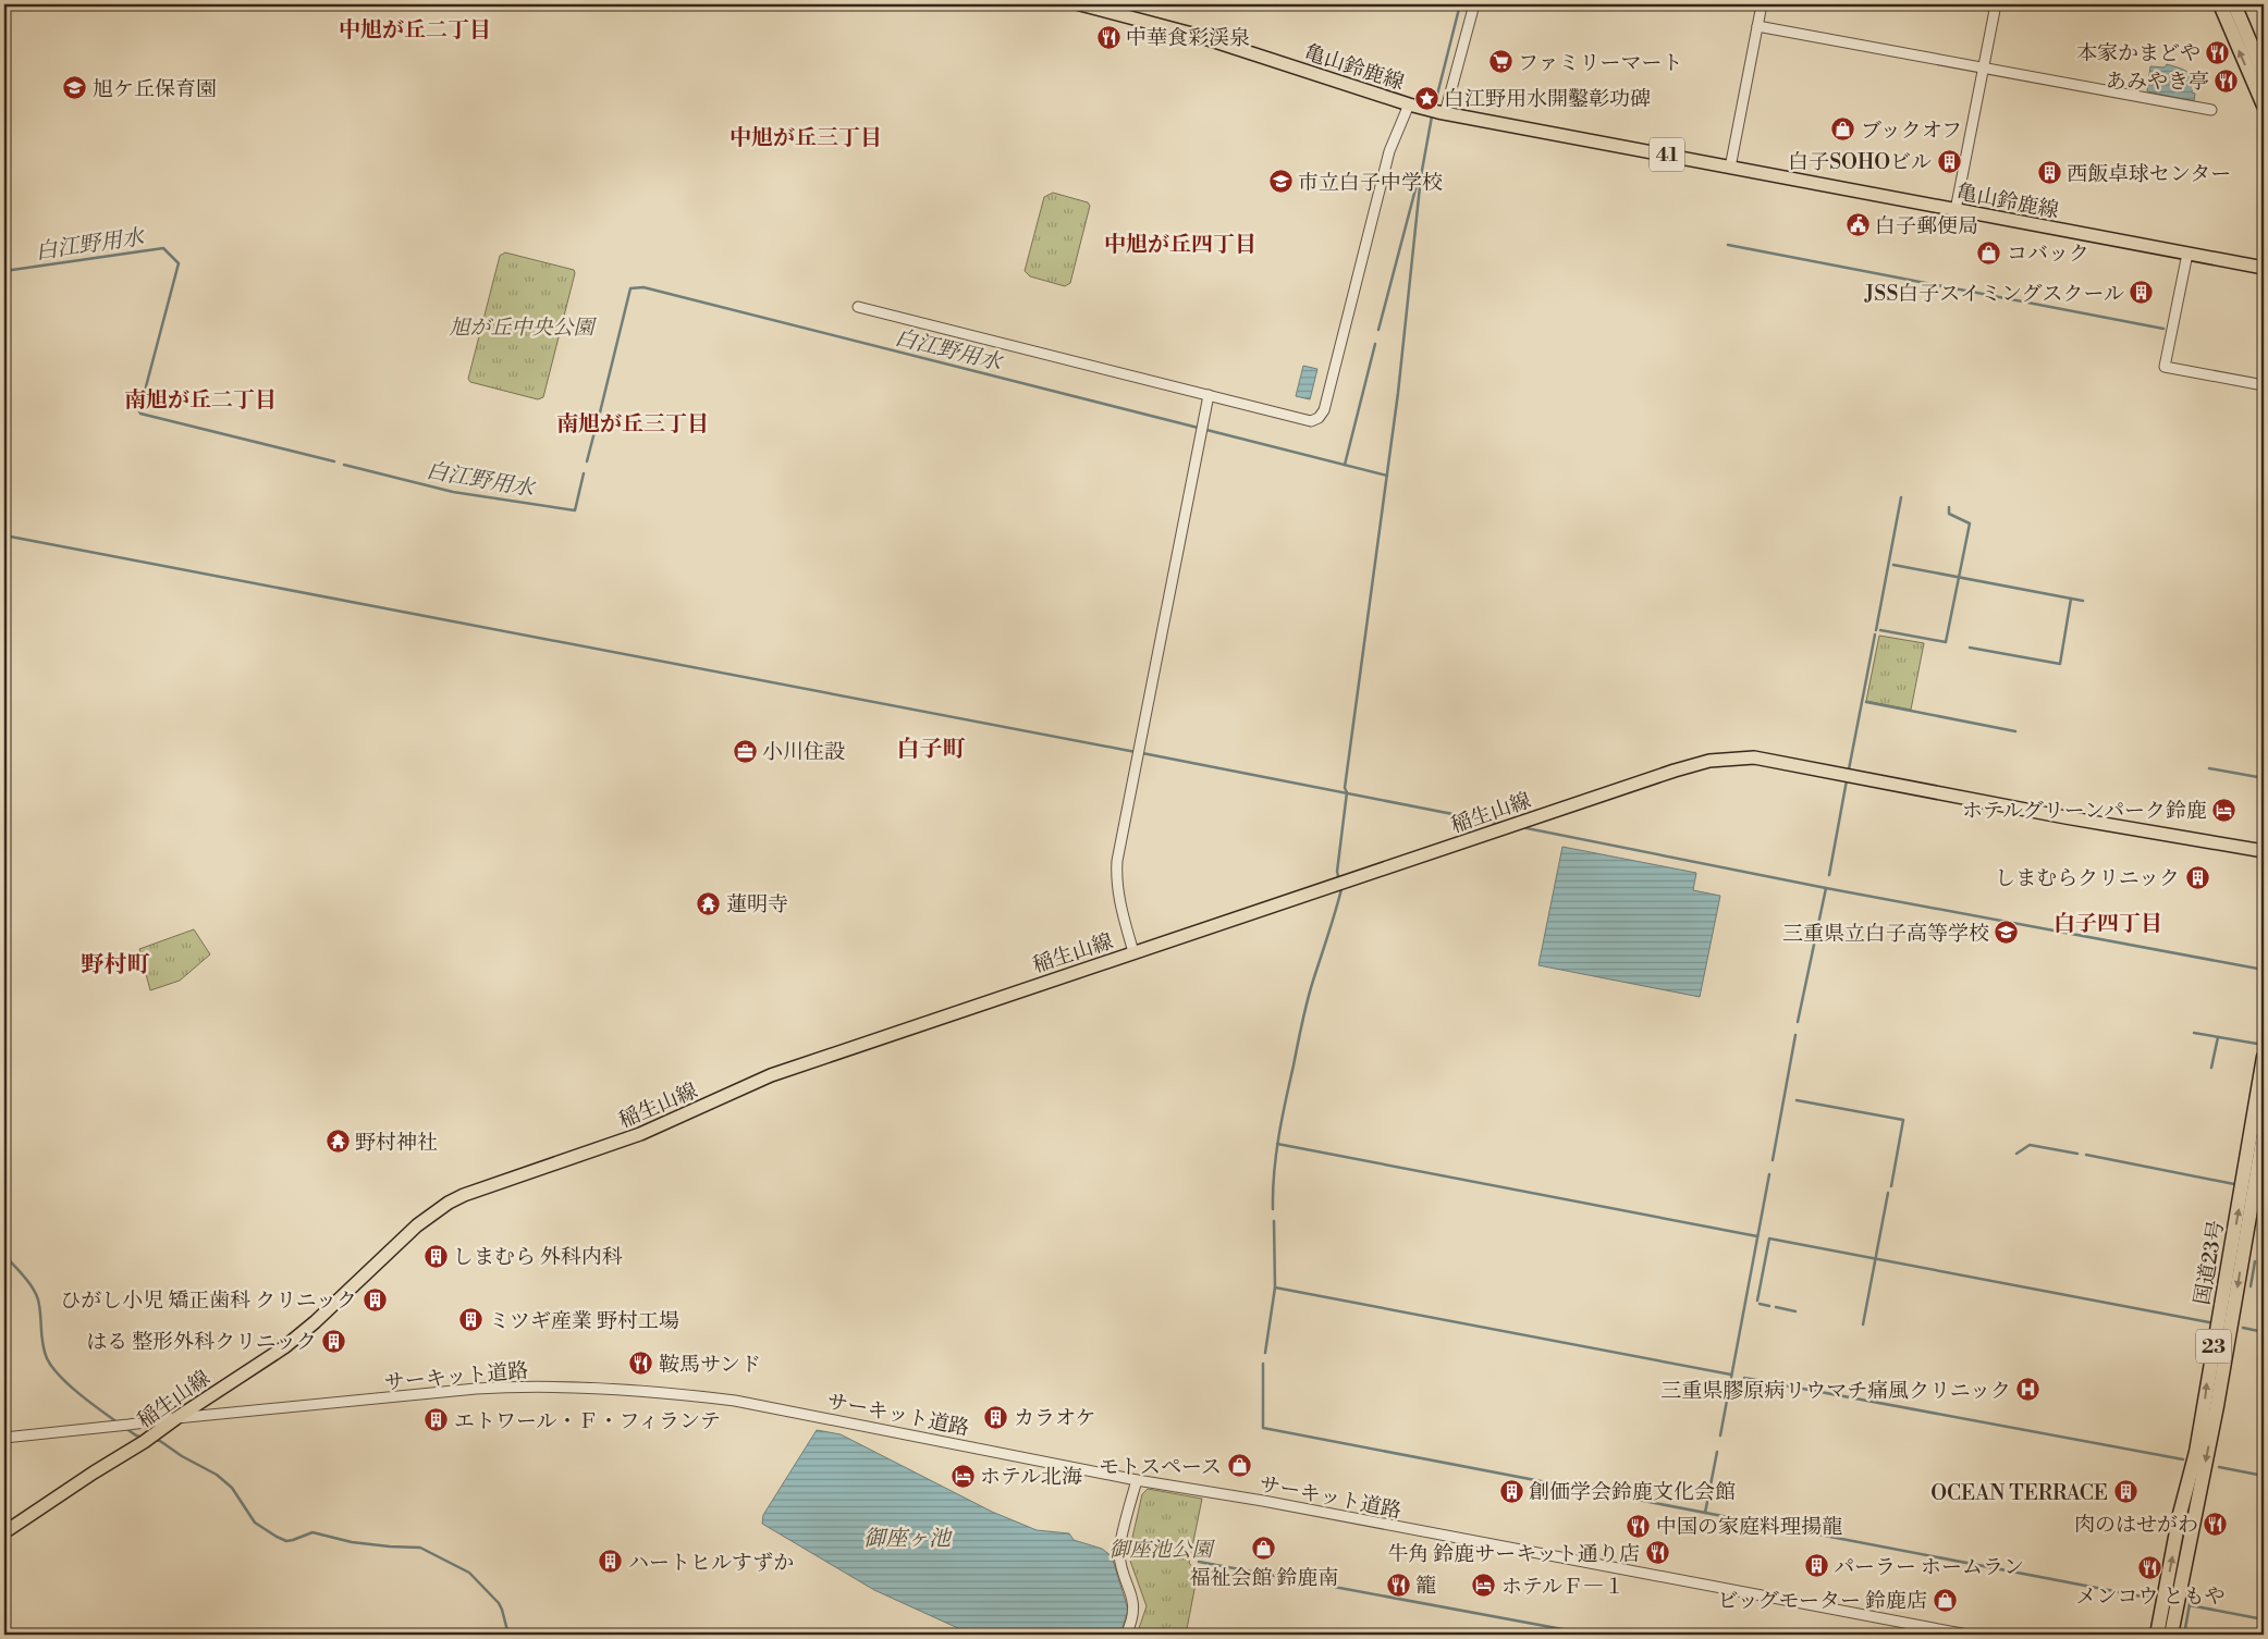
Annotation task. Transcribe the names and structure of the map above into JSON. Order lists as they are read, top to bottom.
{
  "streets": {
    "highway": ["国道23号", "23"],
    "main road": ["亀山鈴鹿線", "41", "稲生山線"],
    "street": ["サーキット道路"]
  },
  "crossings": [
    ["稲生山線", "サーキット道路"]
  ],
  "districts": [
    "中旭が丘二丁目",
    "中旭が丘三丁目",
    "中旭が丘四丁目",
    "南旭が丘二丁目",
    "南旭が丘三丁目",
    "白子町",
    "白子四丁目",
    "野村町"
  ],
  "water": ["白江野用水", "御座ヶ池"],
  "parks": ["旭が丘中央公園", "御座池公園"],
  "places": {
    "restaurant": [
      "中華食彩渓泉",
      "本家かまどや",
      "あみやき亭",
      "鞍馬サンド",
      "肉のはせがわ",
      "中国の家庭料理揚龍",
      "牛角 鈴鹿サーキット通り店",
      "メンコウ ともや",
      "籠"
    ],
    "supermarket": ["ファミリーマート"],
    "school or university": ["旭ケ丘保育園", "市立白子中学校", "三重県立白子高等学校"],
    "place": ["白江野用水開鑿彰功碑"],
    "shop": [
      "ブックオフ",
      "コバック",
      "モトスペース",
      "福祉会館 鈴鹿南",
      "ビッグモーター 鈴鹿店"
    ],
    "building": [
      "白子SOHOビル",
      "西飯卓球センター",
      "JSS白子スイミングスクール",
      "しまむらクリニック",
      "しまむら 外科内科",
      "ひがし小児 矯正歯科 クリニック",
      "ミツギ産業 野村工場",
      "はる 整形外科クリニック",
      "カラオケ",
      "エトワール・Ｆ・フィランテ",
      "創価学会鈴鹿文化会館",
      "OCEAN TERRACE",
      "ハートヒルすずか",
      "パーラー ホームラン"
    ],
    "public building": ["白子郵便局"],
    "office": ["小川住設"],
    "hotel": ["ホテルグリーンパーク鈴鹿", "ホテル北海", "ホテルＦ―１"],
    "temple": ["蓮明寺", "野村神社"],
    "hospital": ["三重県膠原病リウマチ痛風クリニック"]
  }
}
